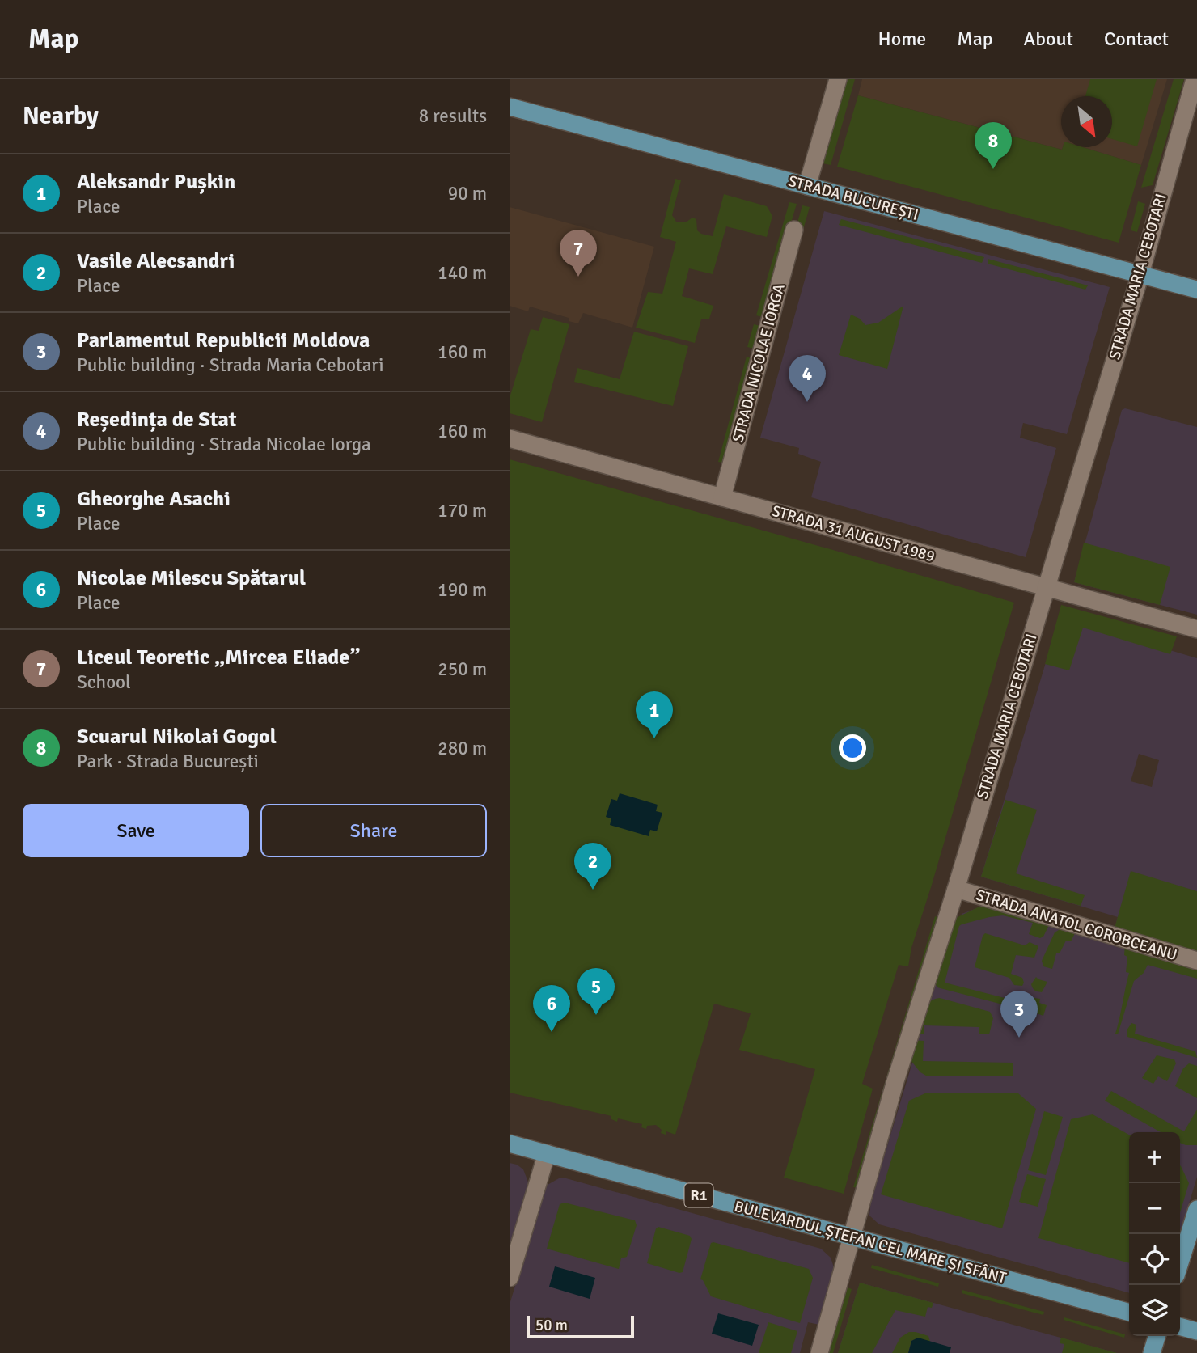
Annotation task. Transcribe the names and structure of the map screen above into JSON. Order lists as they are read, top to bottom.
{
  "streets": {
    "main road": ["STRADA BUCUREȘTI", "R1", "BULEVARDUL ȘTEFAN CEL MARE ȘI SFÂNT"],
    "street": [
      "STRADA MARIA CEBOTARI",
      "STRADA NICOLAE IORGA",
      "STRADA 31 AUGUST 1989",
      "STRADA ANATOL COROBCEANU"
    ]
  },
  "crossings": [
    ["STRADA BUCUREȘTI", "STRADA MARIA CEBOTARI"],
    ["STRADA MARIA CEBOTARI", "STRADA 31 AUGUST 1989"],
    ["STRADA MARIA CEBOTARI", "STRADA ANATOL COROBCEANU"],
    ["STRADA MARIA CEBOTARI", "BULEVARDUL ȘTEFAN CEL MARE ȘI SFÂNT"],
    ["STRADA NICOLAE IORGA", "STRADA 31 AUGUST 1989"]
  ],
  "scale_bar": "50 m",
  "north": "bottom right",
  "page": {
    "header": "Map",
    "nav": [
      "Home",
      "Map",
      "About",
      "Contact"
    ],
    "heading": ["Nearby", "8 results"],
    "pins": [
      "8",
      "7",
      "4",
      "1",
      "2",
      "5",
      "6",
      "3"
    ],
    "list": [
      {
        "mark": "1",
        "name": "Aleksandr Pușkin",
        "note": "Place",
        "value": "90 m"
      },
      {
        "mark": "2",
        "name": "Vasile Alecsandri",
        "note": "Place",
        "value": "140 m"
      },
      {
        "mark": "3",
        "name": "Parlamentul Republicii Moldova",
        "note": "Public building · Strada Maria Cebotari",
        "value": "160 m"
      },
      {
        "mark": "4",
        "name": "Reședința de Stat",
        "note": "Public building · Strada Nicolae Iorga",
        "value": "160 m"
      },
      {
        "mark": "5",
        "name": "Gheorghe Asachi",
        "note": "Place",
        "value": "170 m"
      },
      {
        "mark": "6",
        "name": "Nicolae Milescu Spătarul",
        "note": "Place",
        "value": "190 m"
      },
      {
        "mark": "7",
        "name": "Liceul Teoretic „Mircea Eliade”",
        "note": "School",
        "value": "250 m"
      },
      {
        "mark": "8",
        "name": "Scuarul Nikolai Gogol",
        "note": "Park · Strada București",
        "value": "280 m"
      }
    ],
    "buttons": ["Save", "Share"],
    "map_buttons": ["+", "−"],
    "scale": "50 m"
  }
}
